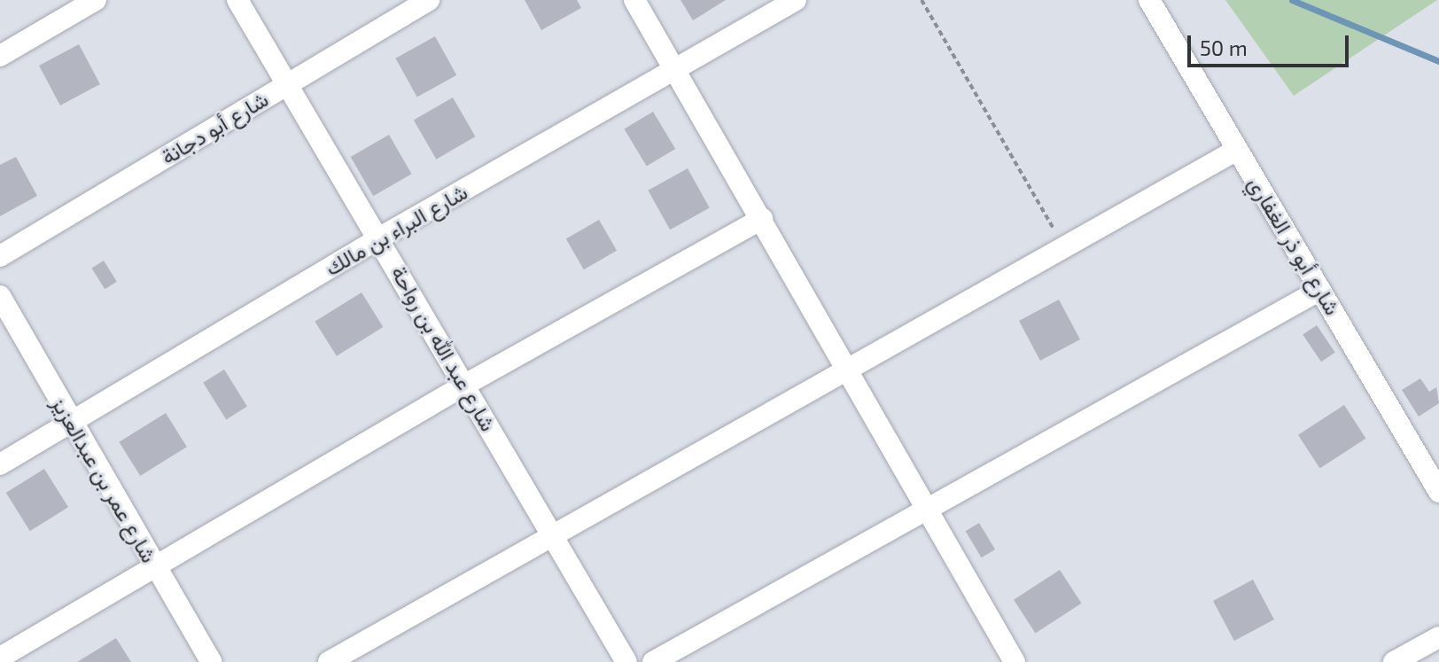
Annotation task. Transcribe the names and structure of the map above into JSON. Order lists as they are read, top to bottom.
{
  "streets": {
    "street": [
      "شارع أبو دجانة",
      "شارع البراء بن مالك",
      "شارع أبو ذر الغفاري",
      "شارع عبد الله بن رواحة",
      "شارع عمر بن عبدالعزيز"
    ]
  },
  "crossings": [
    ["شارع أبو دجانة", "شارع عبد الله بن رواحة"],
    ["شارع البراء بن مالك", "شارع عبد الله بن رواحة"],
    ["شارع البراء بن مالك", "شارع عمر بن عبدالعزيز"]
  ],
  "scale_bar": "50 m"
}
